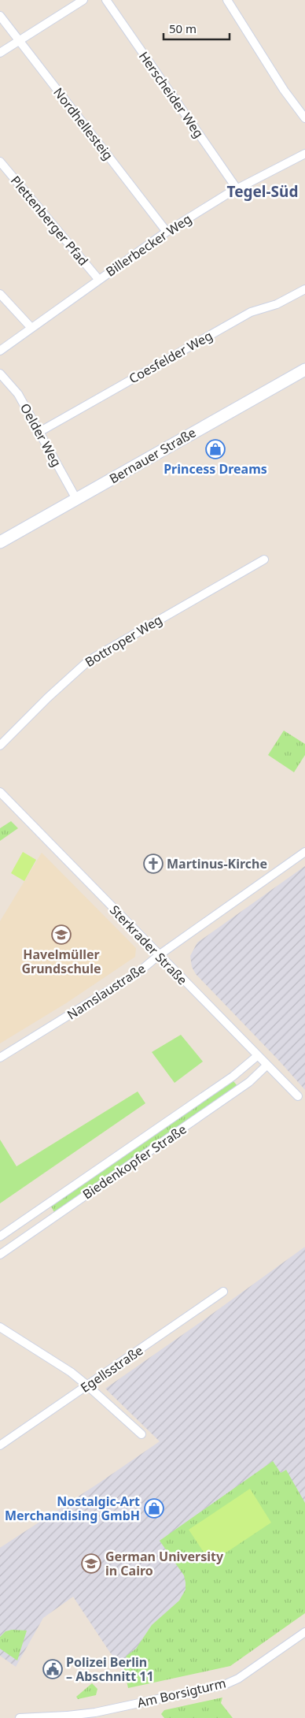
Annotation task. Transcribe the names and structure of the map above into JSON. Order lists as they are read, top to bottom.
{
  "streets": {
    "main road": ["Bernauer Straße"],
    "street": [
      "Herscheider Weg",
      "Nordhellesteig",
      "Plettenberger Pfad",
      "Billerbecker Weg",
      "Coesfelder Weg",
      "Oelder Weg",
      "Bottroper Weg",
      "Sterkrader Straße",
      "Namslaustraße",
      "Biedenkopfer Straße",
      "Egellsstraße",
      "Am Borsigturm"
    ]
  },
  "crossings": [
    ["Herscheider Weg", "Billerbecker Weg"],
    ["Nordhellesteig", "Billerbecker Weg"],
    ["Plettenberger Pfad", "Billerbecker Weg"],
    ["Coesfelder Weg", "Oelder Weg"],
    ["Oelder Weg", "Bernauer Straße"],
    ["Sterkrader Straße", "Namslaustraße"],
    ["Sterkrader Straße", "Biedenkopfer Straße"]
  ],
  "districts": ["Tegel-Süd"],
  "places": {
    "shop": ["Princess Dreams", "Nostalgic-Art Merchandising GmbH"],
    "church": ["Martinus-Kirche"],
    "school or university": ["Havelmüller Grundschule", "German University in Cairo"],
    "public building": ["Polizei Berlin – Abschnitt 11"]
  },
  "scale_bar": "50 m"
}
